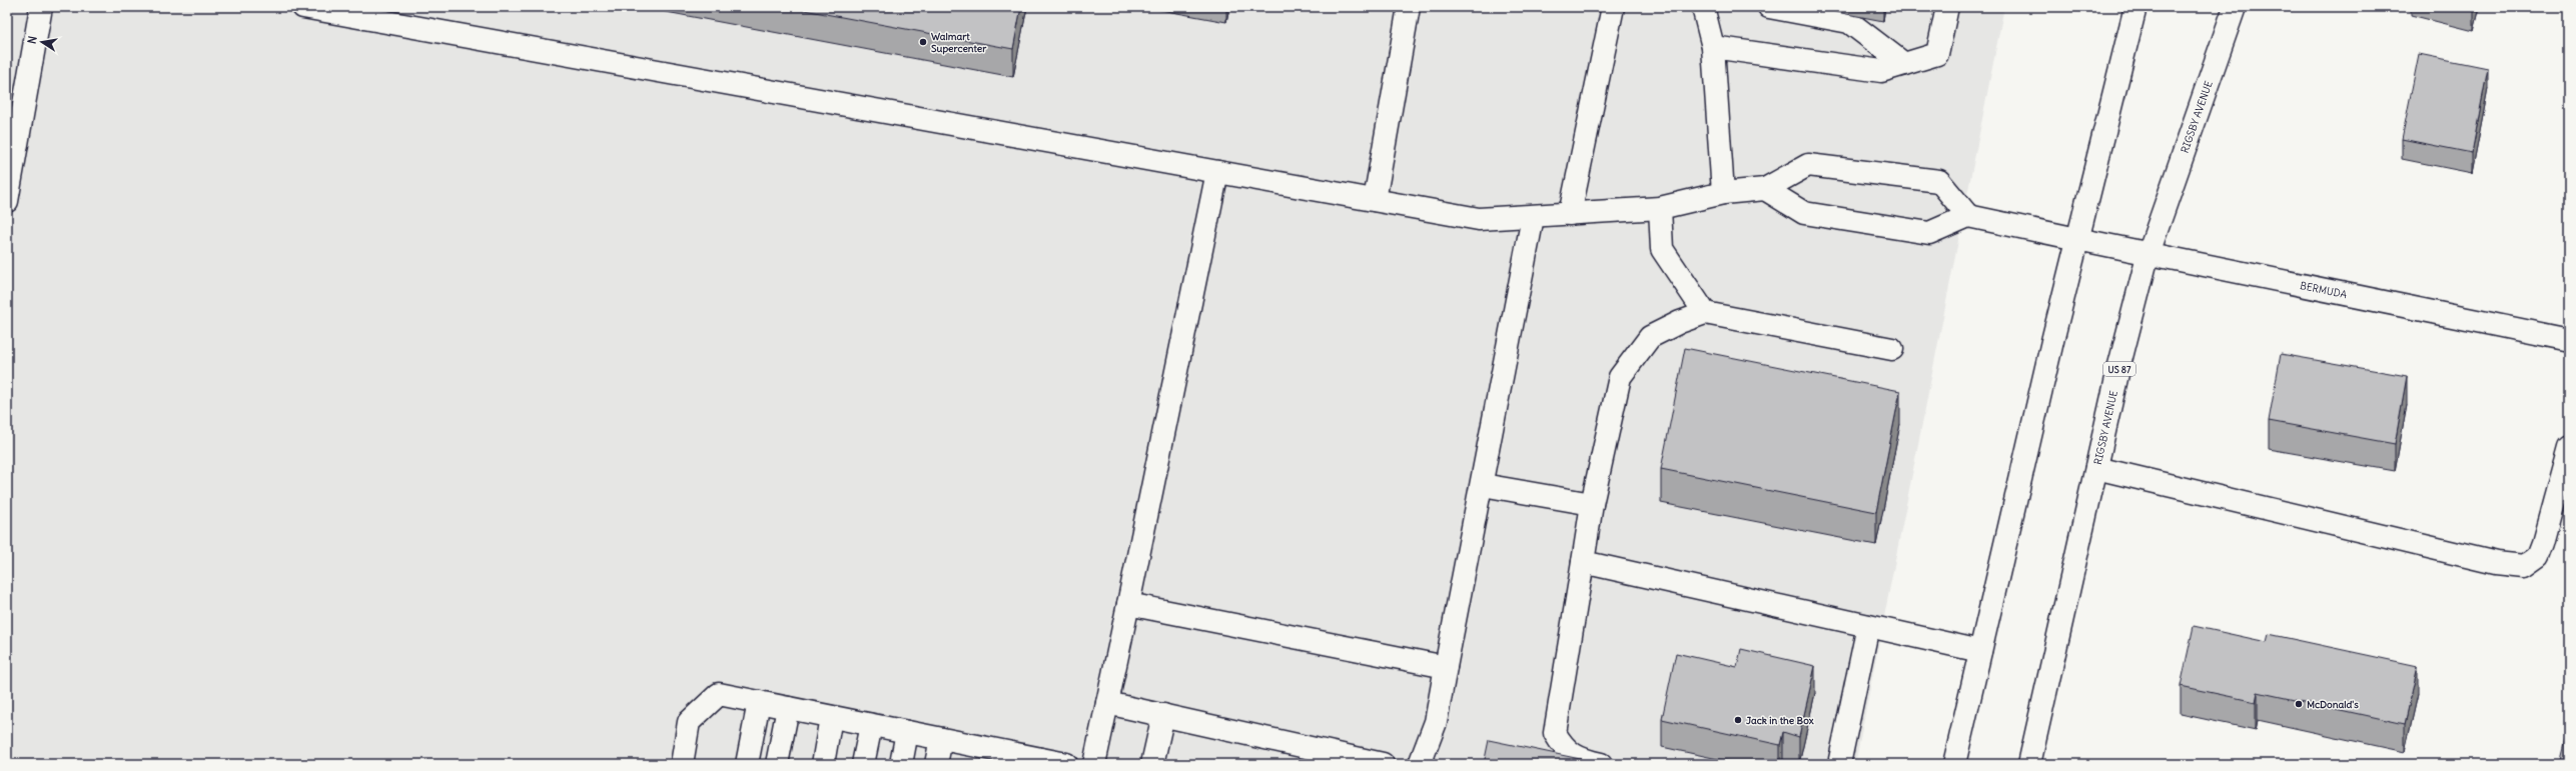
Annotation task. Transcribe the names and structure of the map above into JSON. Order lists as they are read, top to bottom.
{
  "streets": {
    "main road": ["RIGSBY AVENUE", "BERMUDA", "US 87"]
  },
  "crossings": [
    ["RIGSBY AVENUE", "BERMUDA"]
  ],
  "places": ["Walmart Supercenter", "McDonald's", "Jack in the Box"],
  "north": "left"
}
